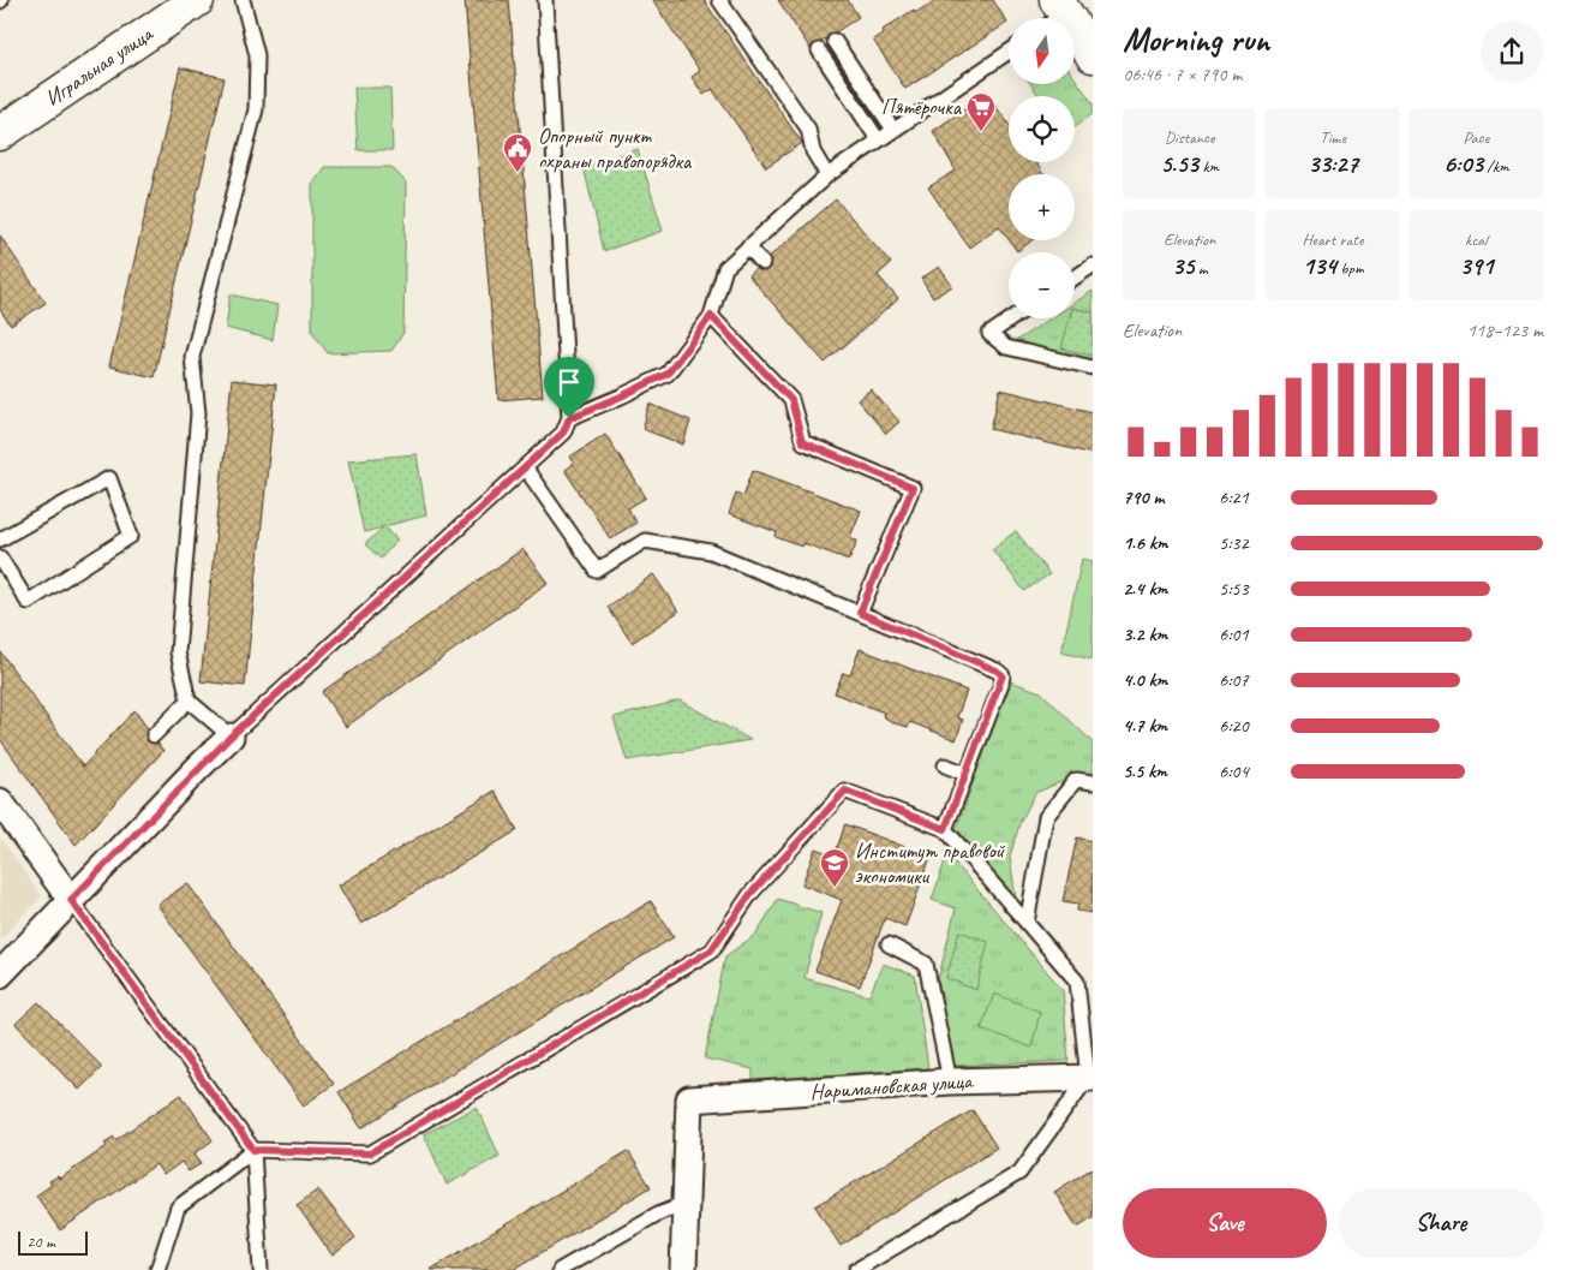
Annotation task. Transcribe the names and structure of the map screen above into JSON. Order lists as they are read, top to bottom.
{
  "streets": {
    "street": ["Игральная улица", "Наримановская улица"]
  },
  "places": {
    "supermarket": ["Пятёрочка"],
    "public building": ["Опорный пункт охраны правопорядка"],
    "school or university": ["Институт правовой экономики"]
  },
  "scale_bar": "20 m",
  "north": "bottom",
  "page": {
    "heading": ["Morning run", "06:46 · 7 × 790 m"],
    "map_buttons": ["+", "−"],
    "stats": [
      ["Distance", "5.53 km"],
      ["Time", "33:27"],
      ["Pace", "6:03 /km"],
      ["Elevation", "35 m"],
      ["Heart rate", "134 bpm"],
      ["kcal", "391"]
    ],
    "chart": ["Elevation", "118–123 m"],
    "list": [
      {
        "name": "790 m",
        "note": "6:21"
      },
      {
        "name": "1.6 km",
        "note": "5:32"
      },
      {
        "name": "2.4 km",
        "note": "5:53"
      },
      {
        "name": "3.2 km",
        "note": "6:01"
      },
      {
        "name": "4.0 km",
        "note": "6:07"
      },
      {
        "name": "4.7 km",
        "note": "6:20"
      },
      {
        "name": "5.5 km",
        "note": "6:04"
      }
    ],
    "buttons": ["Save", "Share"],
    "scale": "20 m"
  }
}
